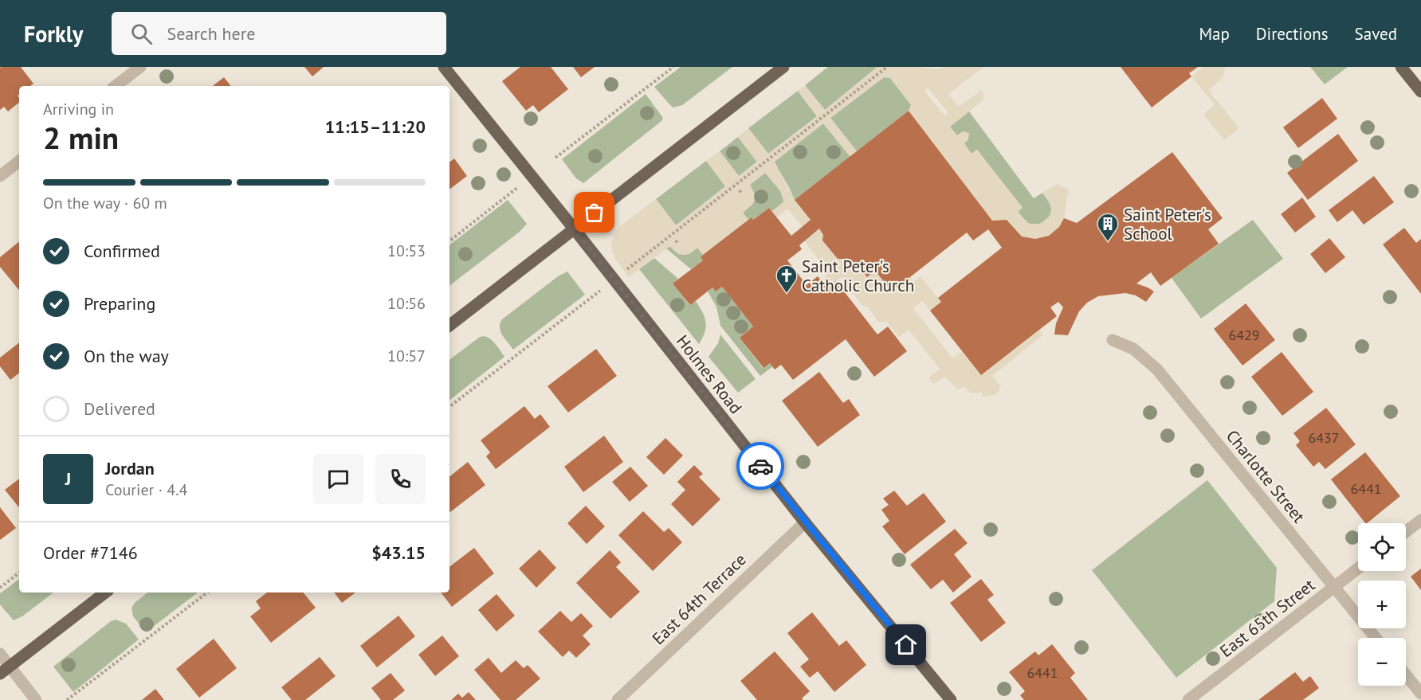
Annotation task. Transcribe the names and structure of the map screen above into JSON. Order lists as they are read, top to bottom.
{
  "streets": {
    "main road": ["Holmes Road"],
    "street": ["Charlotte Street", "East 64th Terrace", "East 65th Street"]
  },
  "crossings": [
    ["Holmes Road", "East 64th Terrace"],
    ["Charlotte Street", "East 65th Street"]
  ],
  "places": {
    "building": ["Saint Peter's School"],
    "church": ["Saint Peter's Catholic Church"]
  },
  "house_numbers": [
    "6429",
    "6437",
    "6441",
    "6441"
  ],
  "page": {
    "header": "Forkly",
    "search": "Search here",
    "nav": ["Map", "Directions", "Saved"],
    "heading": ["2 min", "Arriving in", "11:15–11:20"],
    "panel": [
      "Jordan",
      "Courier · 4.4",
      "Order #7146",
      "$43.15"
    ],
    "bar": "On the way · 60 m",
    "list": [
      ["Confirmed", "10:53"],
      ["Preparing", "10:56"],
      ["On the way", "10:57"],
      "Delivered"
    ],
    "round": "J",
    "map_buttons": ["+", "−"]
  }
}
